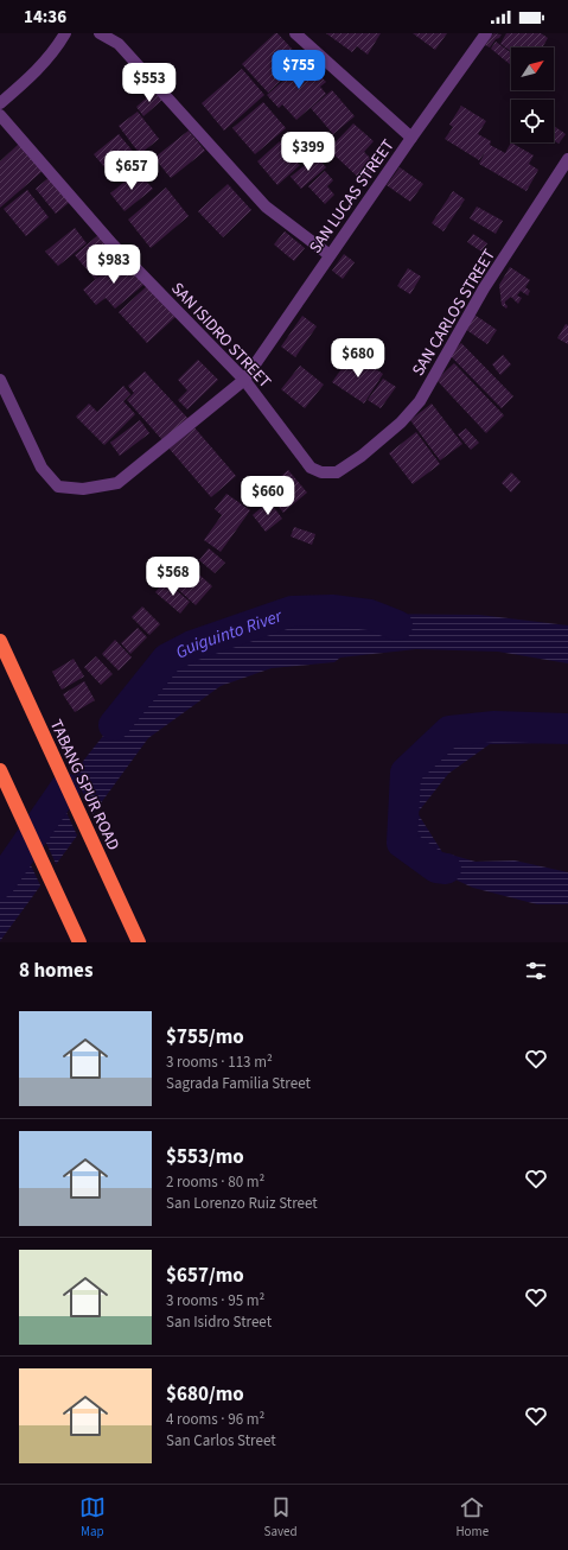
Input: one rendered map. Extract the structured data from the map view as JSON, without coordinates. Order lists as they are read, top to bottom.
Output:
{
  "streets": {
    "highway": ["TABANG SPUR ROAD"],
    "street": ["SAN LUCAS STREET", "SAN CARLOS STREET", "SAN ISIDRO STREET"]
  },
  "crossings": [
    ["SAN LUCAS STREET", "SAN ISIDRO STREET"],
    ["SAN CARLOS STREET", "SAN ISIDRO STREET"]
  ],
  "water": ["Guiguinto River"],
  "north": "top right",
  "page": {
    "status": "14:36",
    "price": [
      "$755",
      "$553",
      "$399",
      "$657",
      "$983",
      "$680",
      "$660",
      "$568"
    ],
    "heading": "8 homes",
    "list": [
      {
        "name": "$755/mo",
        "note": "3 rooms · 113 m² · Sagrada Familia Street"
      },
      {
        "name": "$553/mo",
        "note": "2 rooms · 80 m² · San Lorenzo Ruiz Street"
      },
      {
        "name": "$657/mo",
        "note": "3 rooms · 95 m² · San Isidro Street"
      },
      {
        "name": "$680/mo",
        "note": "4 rooms · 96 m² · San Carlos Street"
      }
    ],
    "tabs": ["Map", "Saved", "Home"]
  }
}
